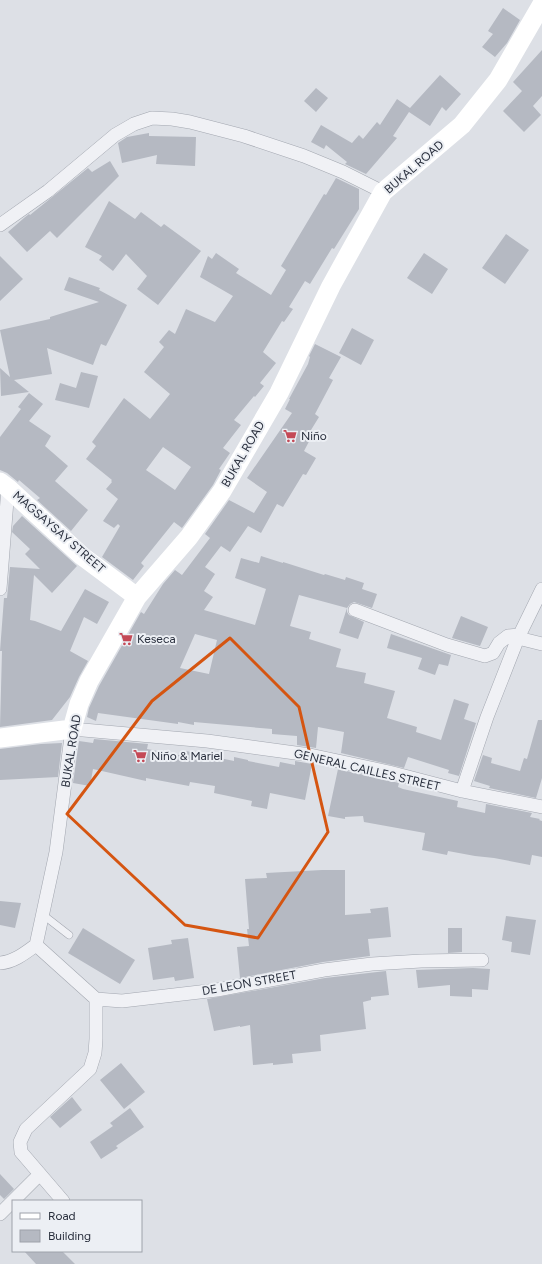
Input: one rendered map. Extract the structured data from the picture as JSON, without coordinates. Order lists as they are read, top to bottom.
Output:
{
  "streets": {
    "street": [
      "BUKAL ROAD",
      "MAGSAYSAY STREET",
      "GENERAL CAILLES STREET",
      "DE LEON STREET"
    ]
  },
  "crossings": [
    ["BUKAL ROAD", "MAGSAYSAY STREET"],
    ["BUKAL ROAD", "GENERAL CAILLES STREET"]
  ],
  "places": {
    "supermarket": ["Niño", "Keseca", "Niño & Mariel"]
  },
  "legend": ["Road", "Building"]
}
